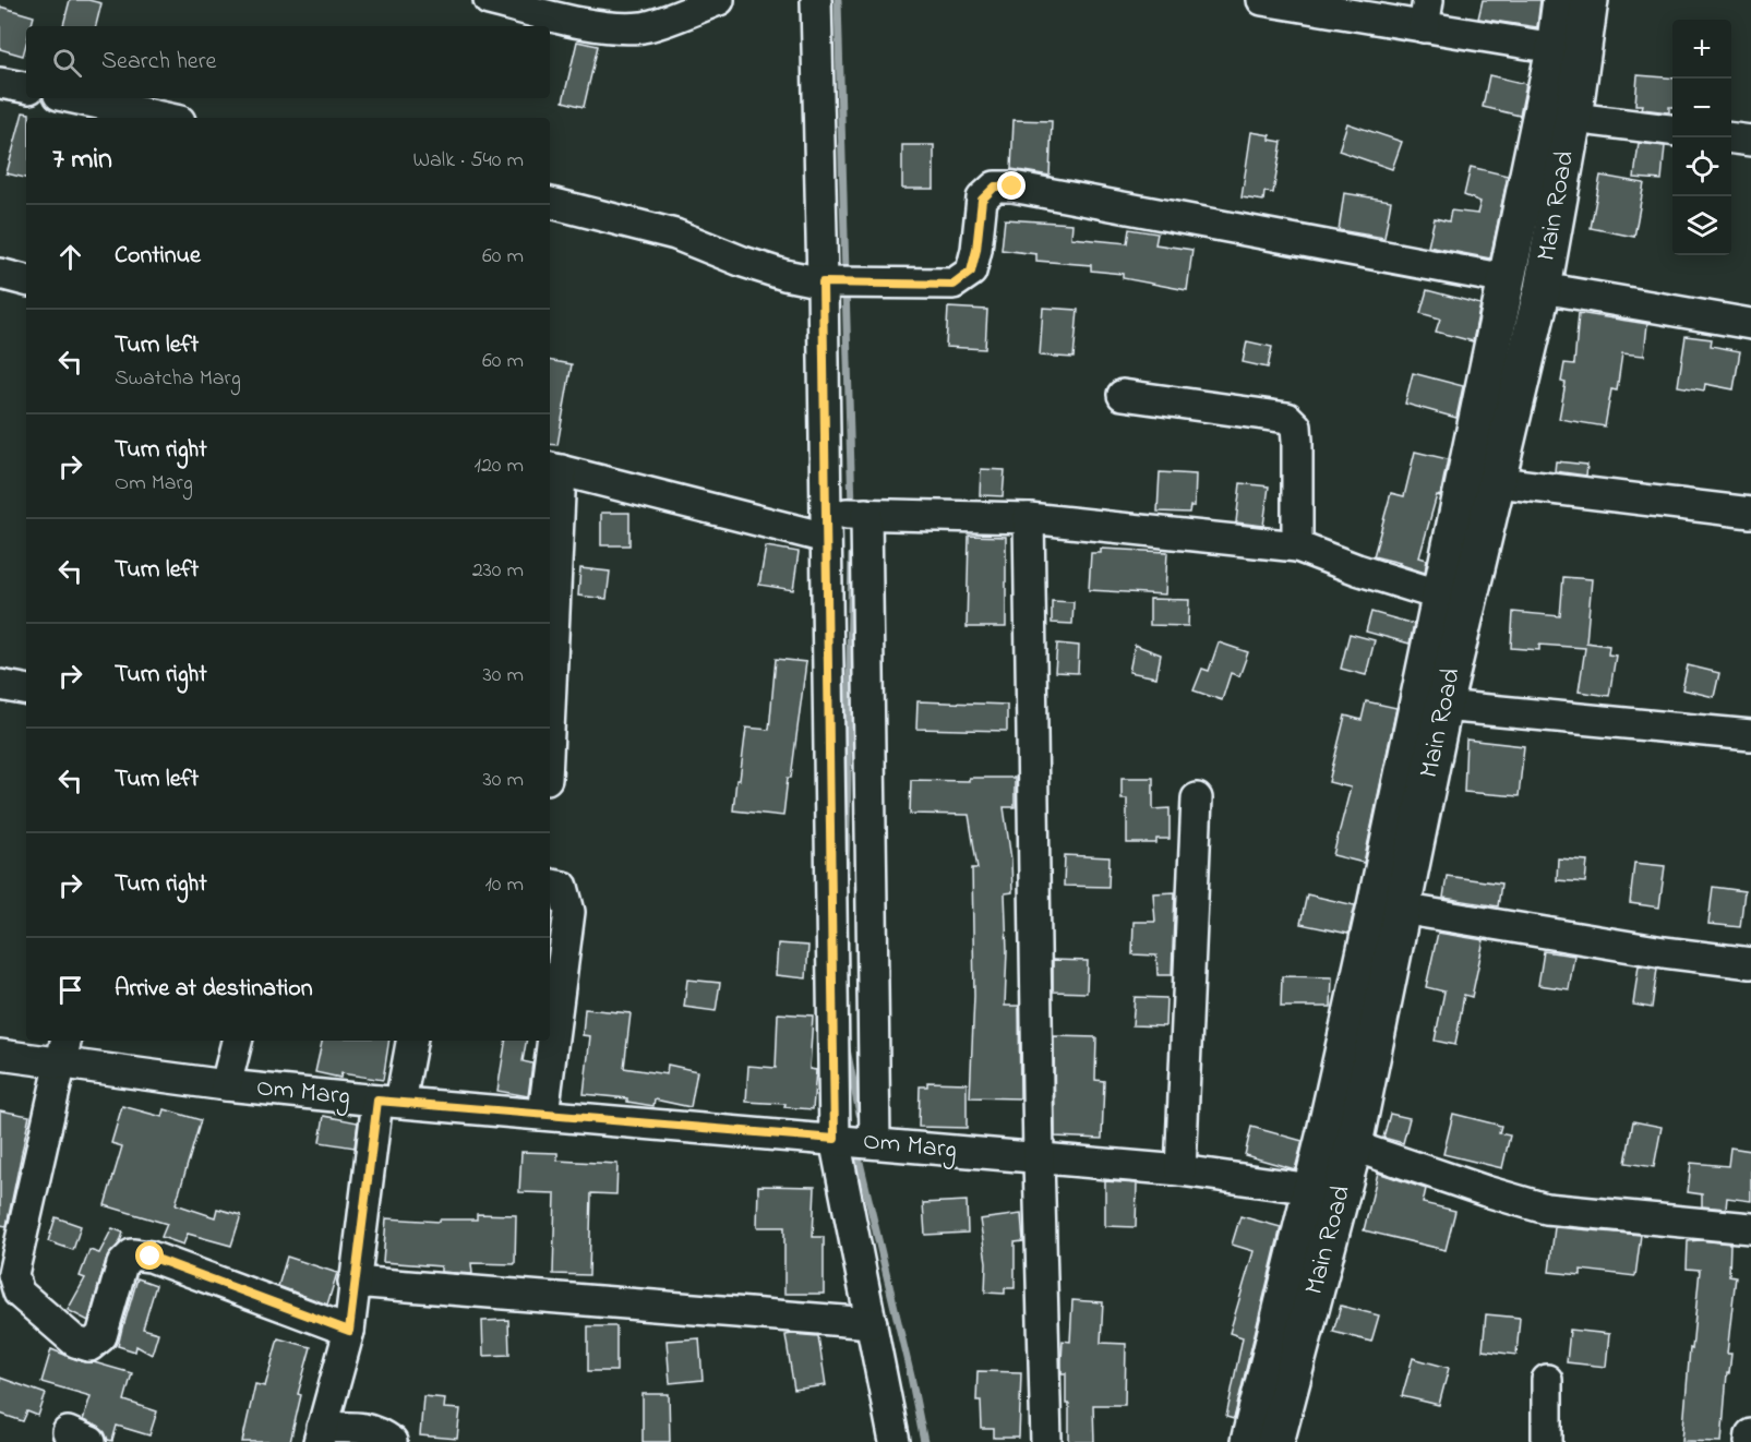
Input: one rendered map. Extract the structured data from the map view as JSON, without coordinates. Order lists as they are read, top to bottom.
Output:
{
  "streets": {
    "main road": ["Main Road"],
    "street": ["Om Marg"]
  },
  "crossings": [
    ["Main Road", "Om Marg"]
  ],
  "page": {
    "map_buttons": ["+", "−"],
    "search": "Search here",
    "heading": ["7 min", "Walk · 540 m"],
    "list": [
      ["Continue", "60 m"],
      ["Turn left", "Swatcha Marg", "60 m"],
      ["Turn right", "Om Marg", "120 m"],
      ["Turn left", "230 m"],
      ["Turn right", "30 m"],
      ["Turn left", "30 m"],
      ["Turn right", "10 m"],
      "Arrive at destination"
    ]
  }
}
